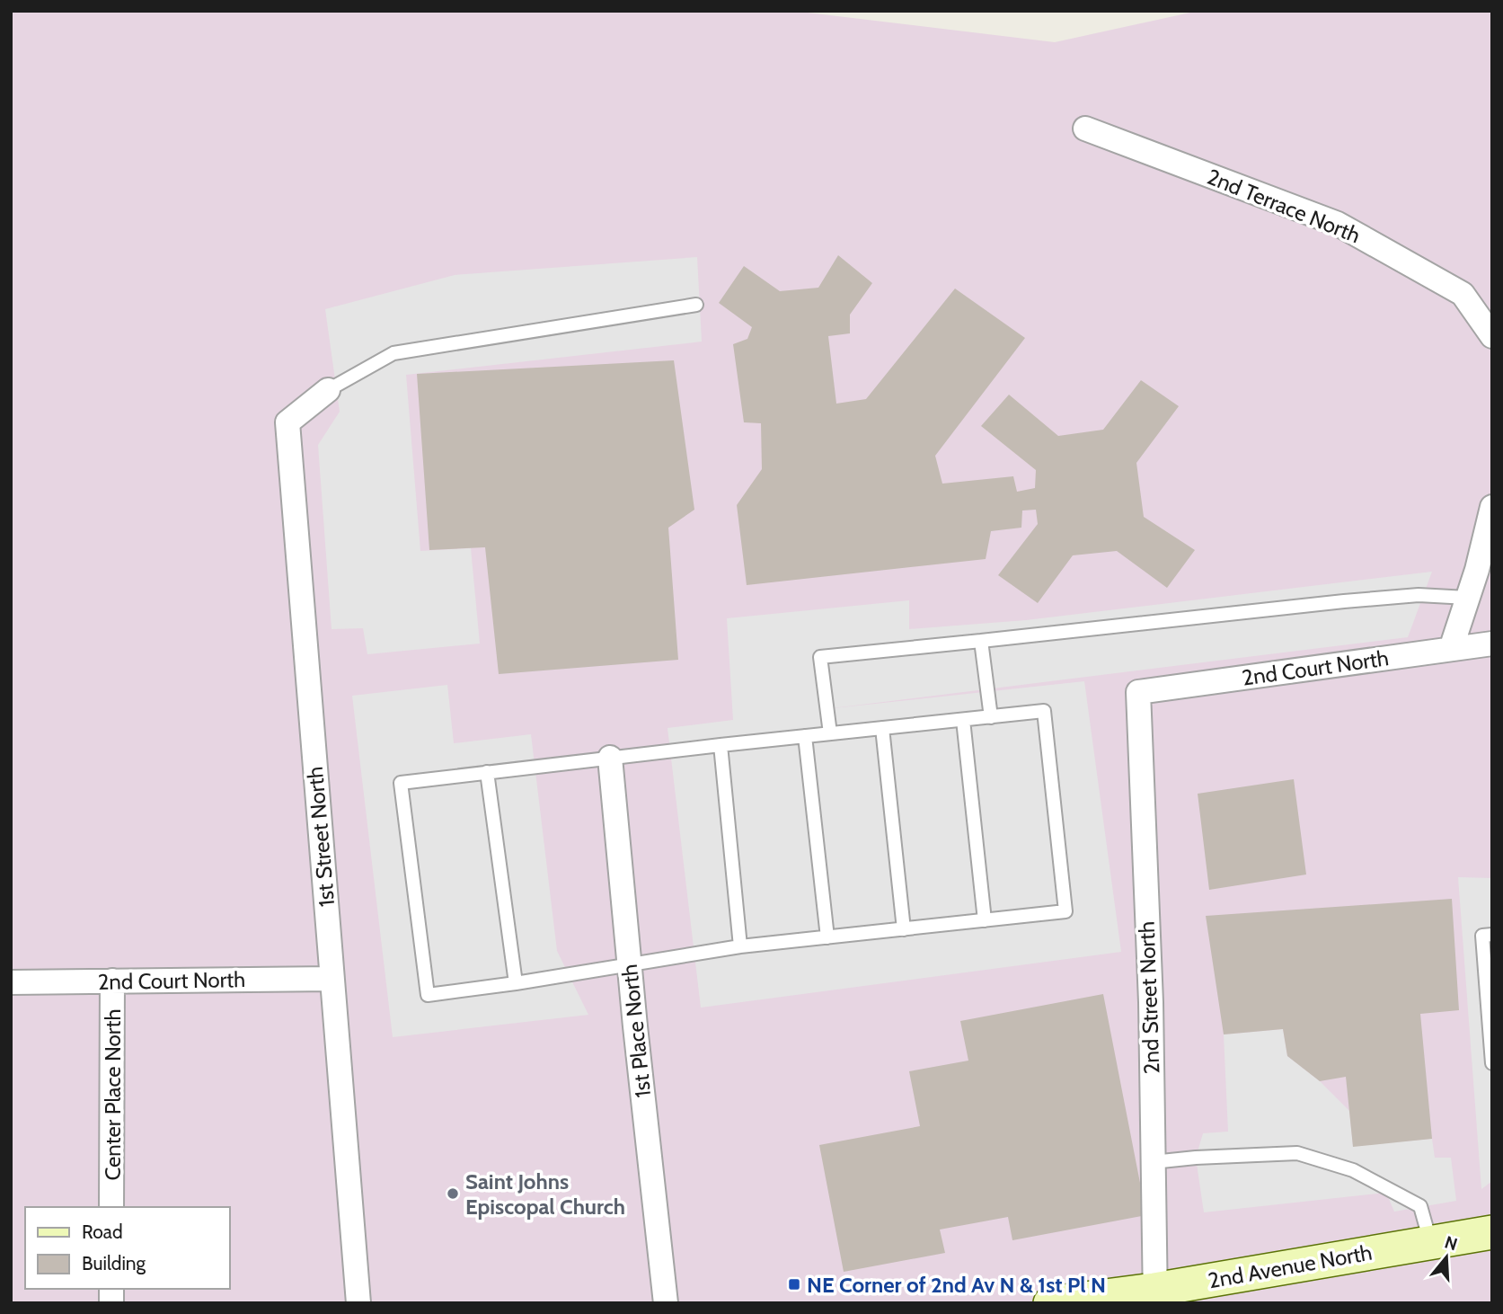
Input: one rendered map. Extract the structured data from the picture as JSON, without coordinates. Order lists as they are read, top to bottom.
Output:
{
  "streets": {
    "street": [
      "2nd Terrace North",
      "2nd Court North",
      "1st Street North",
      "2nd Street North",
      "1st Place North",
      "Center Place North",
      "2nd Avenue North"
    ]
  },
  "crossings": [
    ["2nd Court North", "1st Street North"],
    ["2nd Court North", "2nd Street North"],
    ["2nd Court North", "Center Place North"],
    ["2nd Street North", "2nd Avenue North"]
  ],
  "places": {
    "other": ["Saint Johns Episcopal Church"],
    "transit": ["NE Corner of 2nd Av N & 1st Pl N"]
  },
  "legend": ["Road", "Building"],
  "north": "top"
}
